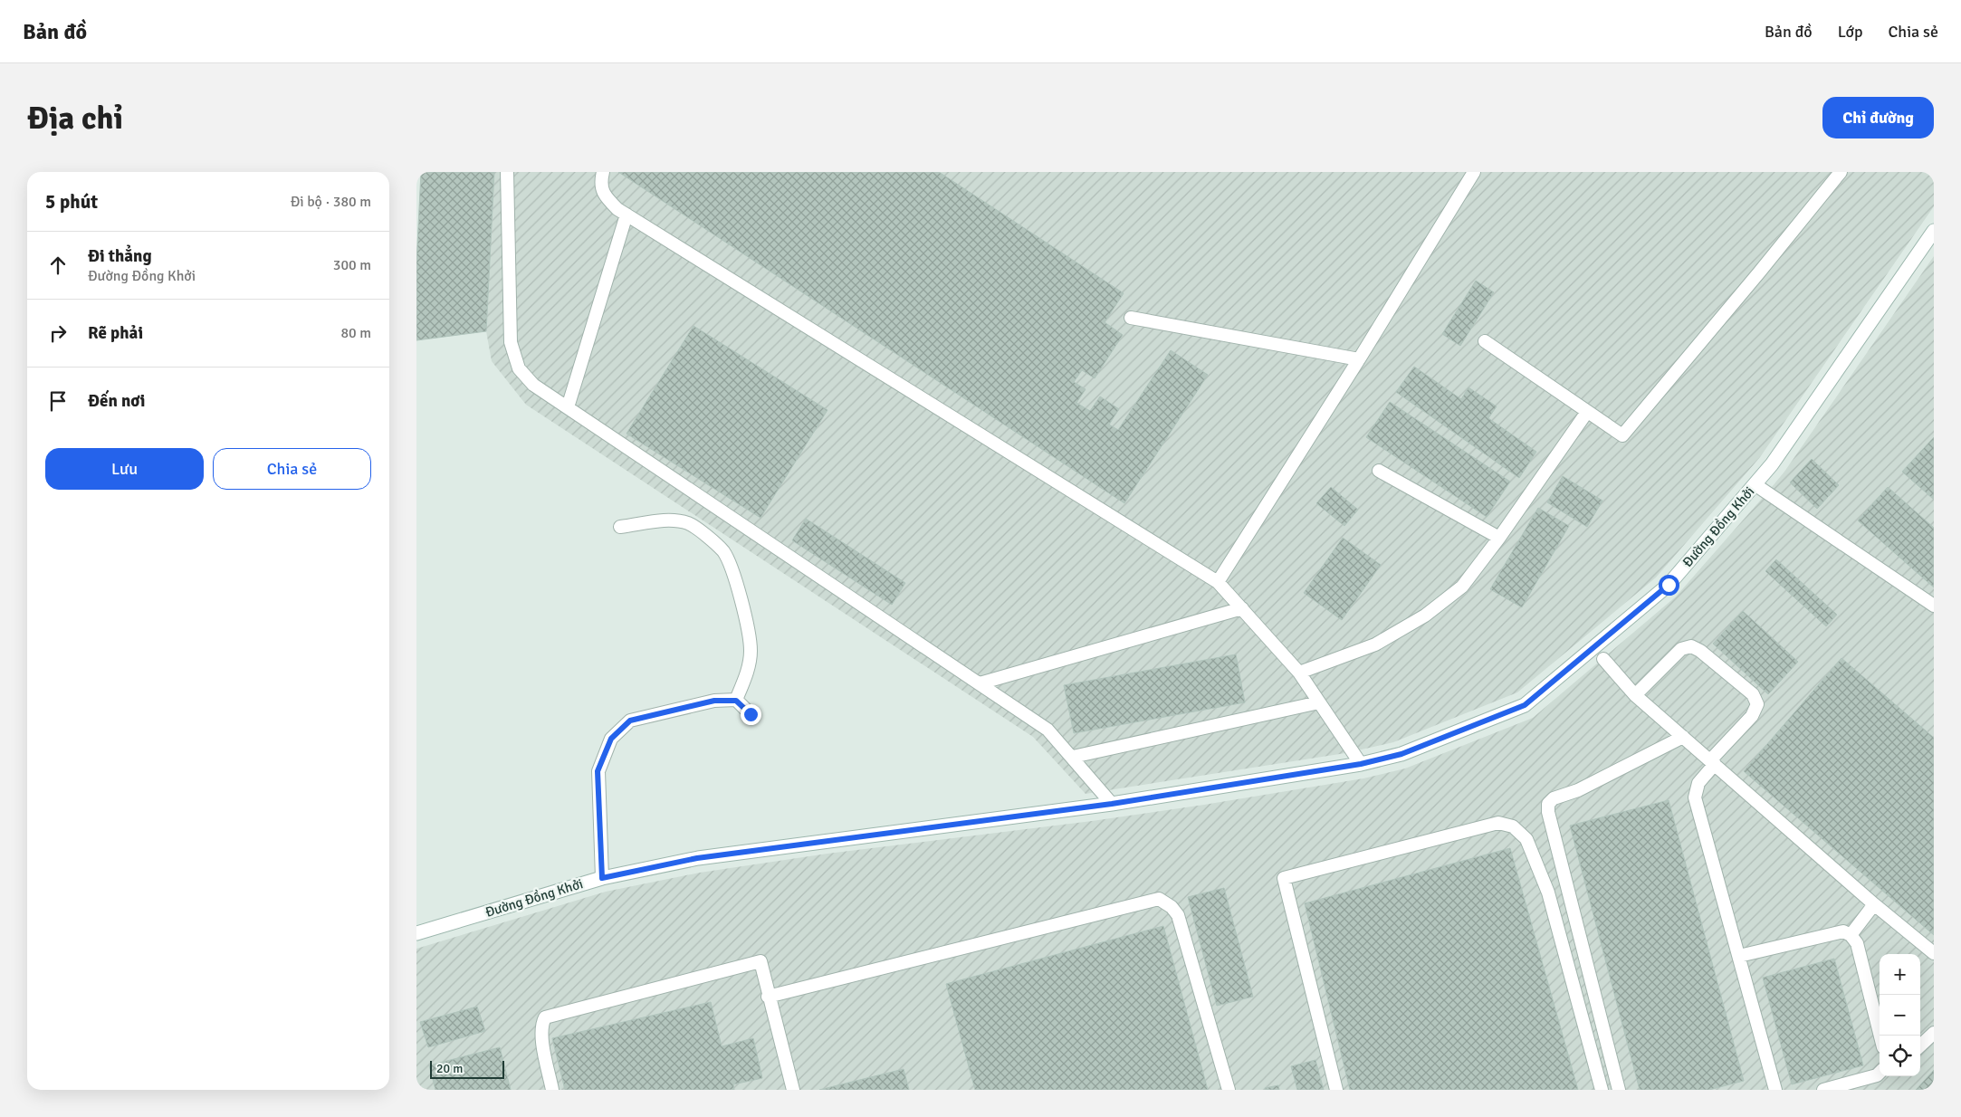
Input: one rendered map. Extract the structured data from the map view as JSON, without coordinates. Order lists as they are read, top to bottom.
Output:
{
  "streets": {
    "main road": ["Đường Đồng Khởi"]
  },
  "scale_bar": "20 m",
  "page": {
    "header": "Bản đồ",
    "nav": ["Bản đồ", "Lớp", "Chia sẻ"],
    "buttons": [
      "Chỉ đường",
      ["Lưu", "Chia sẻ"]
    ],
    "title": "Địa chỉ",
    "heading": ["5 phút", "Đi bộ · 380 m"],
    "list": [
      ["Đi thẳng", "Đường Đồng Khởi", "300 m"],
      ["Rẽ phải", "80 m"],
      "Đến nơi"
    ],
    "map_buttons": ["+", "−"],
    "scale": "20 m"
  }
}
